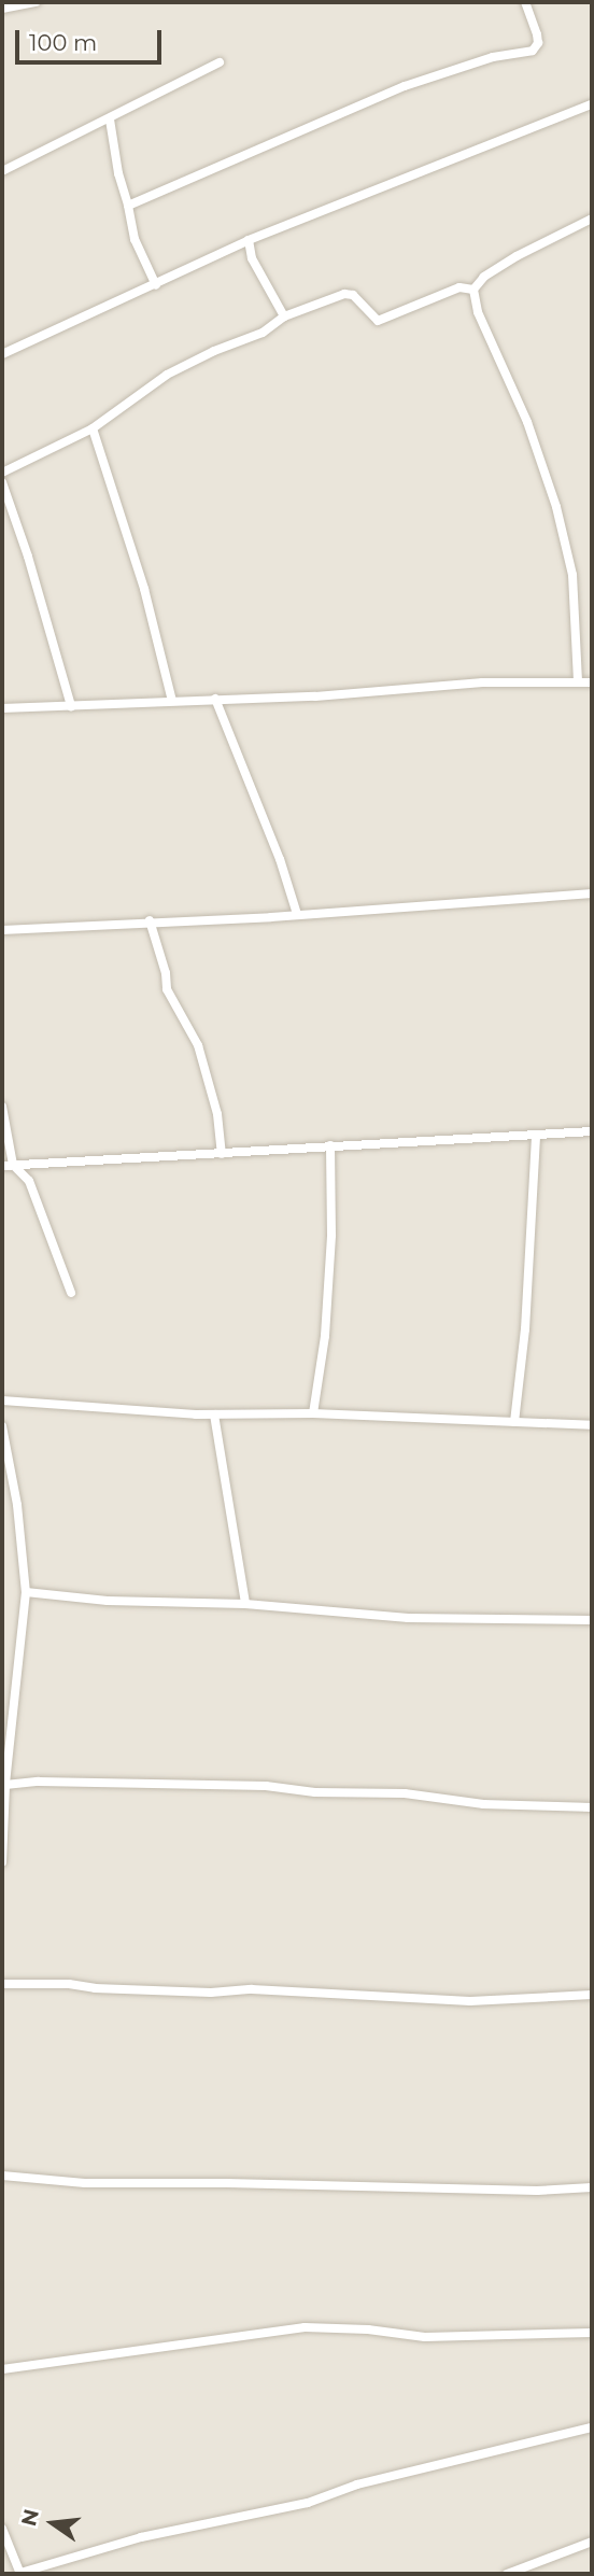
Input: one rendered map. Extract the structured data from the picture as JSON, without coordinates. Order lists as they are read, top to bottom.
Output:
{
  "scale_bar": "100 m",
  "north": "left"
}
